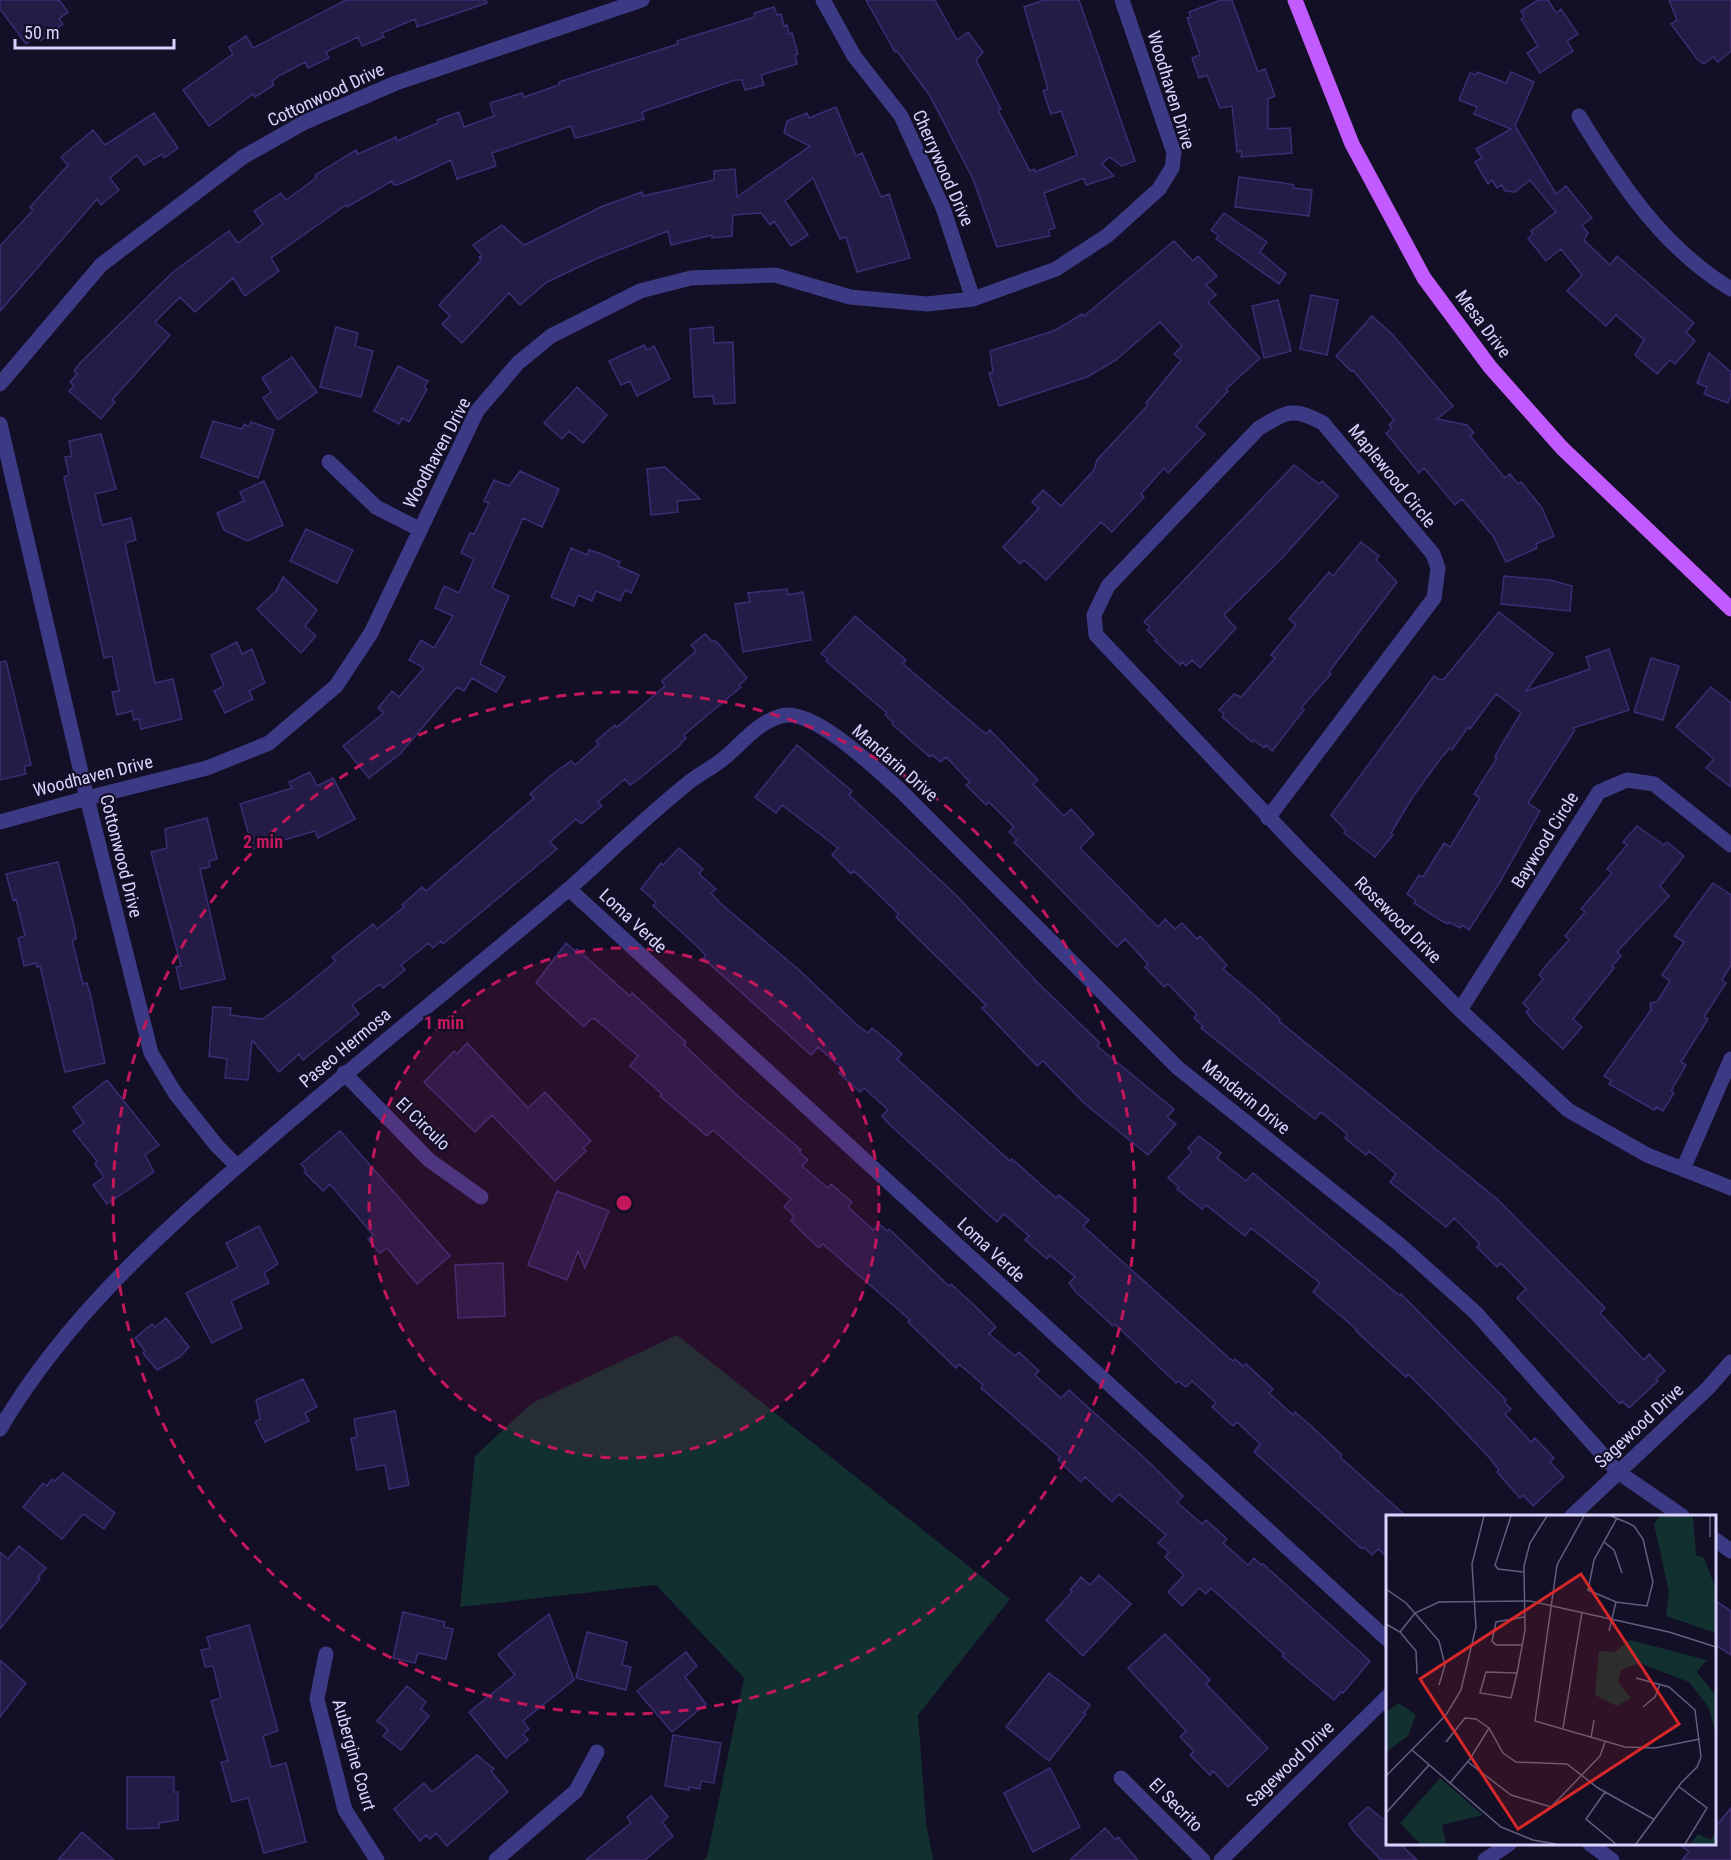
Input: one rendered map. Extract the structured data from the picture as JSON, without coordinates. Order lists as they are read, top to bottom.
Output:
{
  "streets": {
    "main road": ["Mesa Drive"],
    "street": [
      "Woodhaven Drive",
      "Cottonwood Drive",
      "Cherrywood Drive",
      "Maplewood Circle",
      "Mandarin Drive",
      "Baywood Circle",
      "Rosewood Drive",
      "Loma Verde",
      "Paseo Hermosa",
      "El Circulo",
      "Sagewood Drive",
      "Aubergine Court",
      "El Secrito"
    ]
  },
  "crossings": [
    ["Woodhaven Drive", "Cottonwood Drive"],
    ["Woodhaven Drive", "Cherrywood Drive"],
    ["Cottonwood Drive", "Paseo Hermosa"],
    ["Maplewood Circle", "Rosewood Drive"],
    ["Mandarin Drive", "Paseo Hermosa"],
    ["Mandarin Drive", "Sagewood Drive"],
    ["Baywood Circle", "Rosewood Drive"],
    ["Loma Verde", "Paseo Hermosa"],
    ["Paseo Hermosa", "El Circulo"]
  ],
  "scale_bar": "50 m",
  "rings": ["2 min", "1 min"]
}
